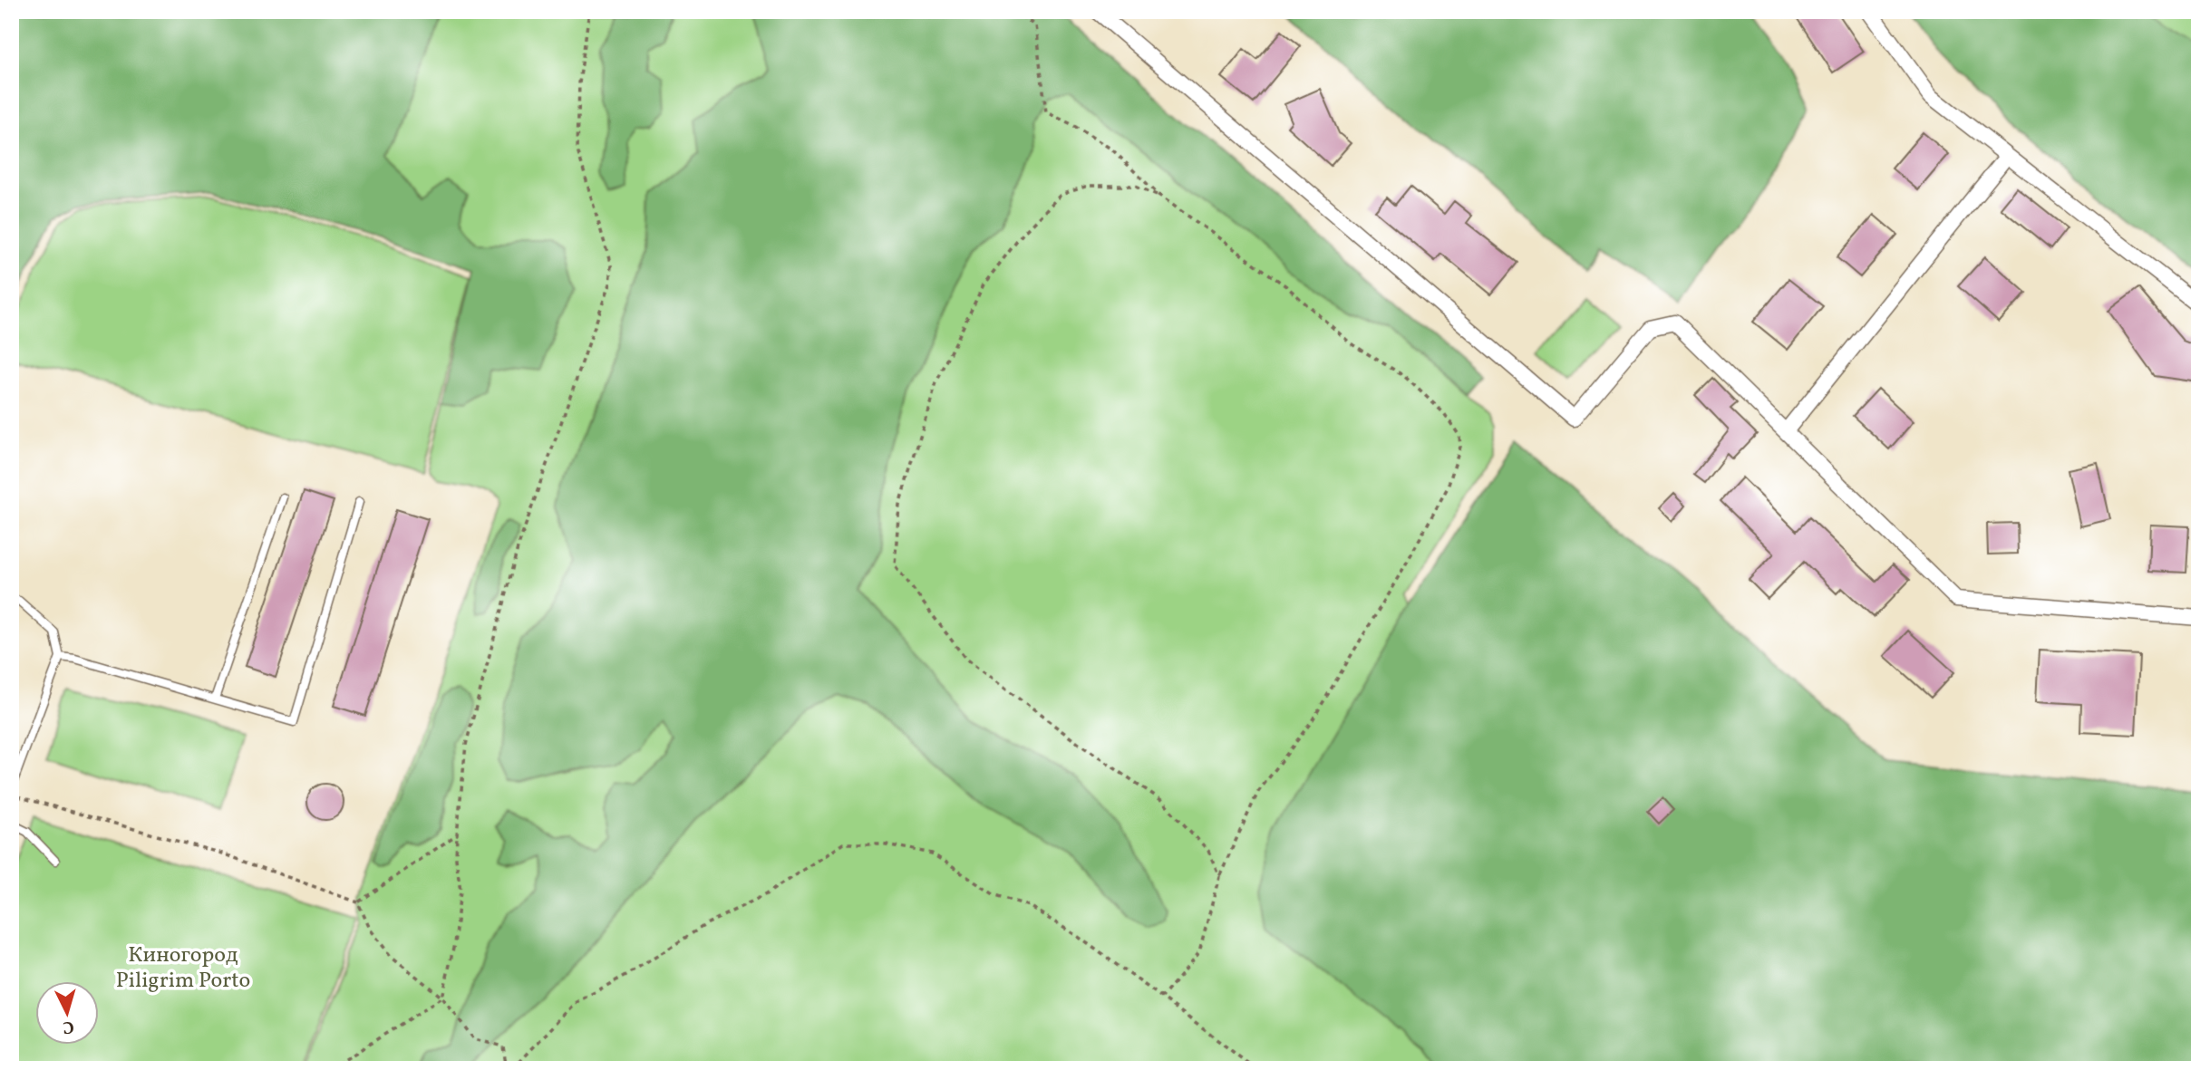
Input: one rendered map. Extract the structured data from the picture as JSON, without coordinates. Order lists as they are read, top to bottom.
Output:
{
  "parks": ["Киногород Piligrim Porto"],
  "north": "bottom"
}
